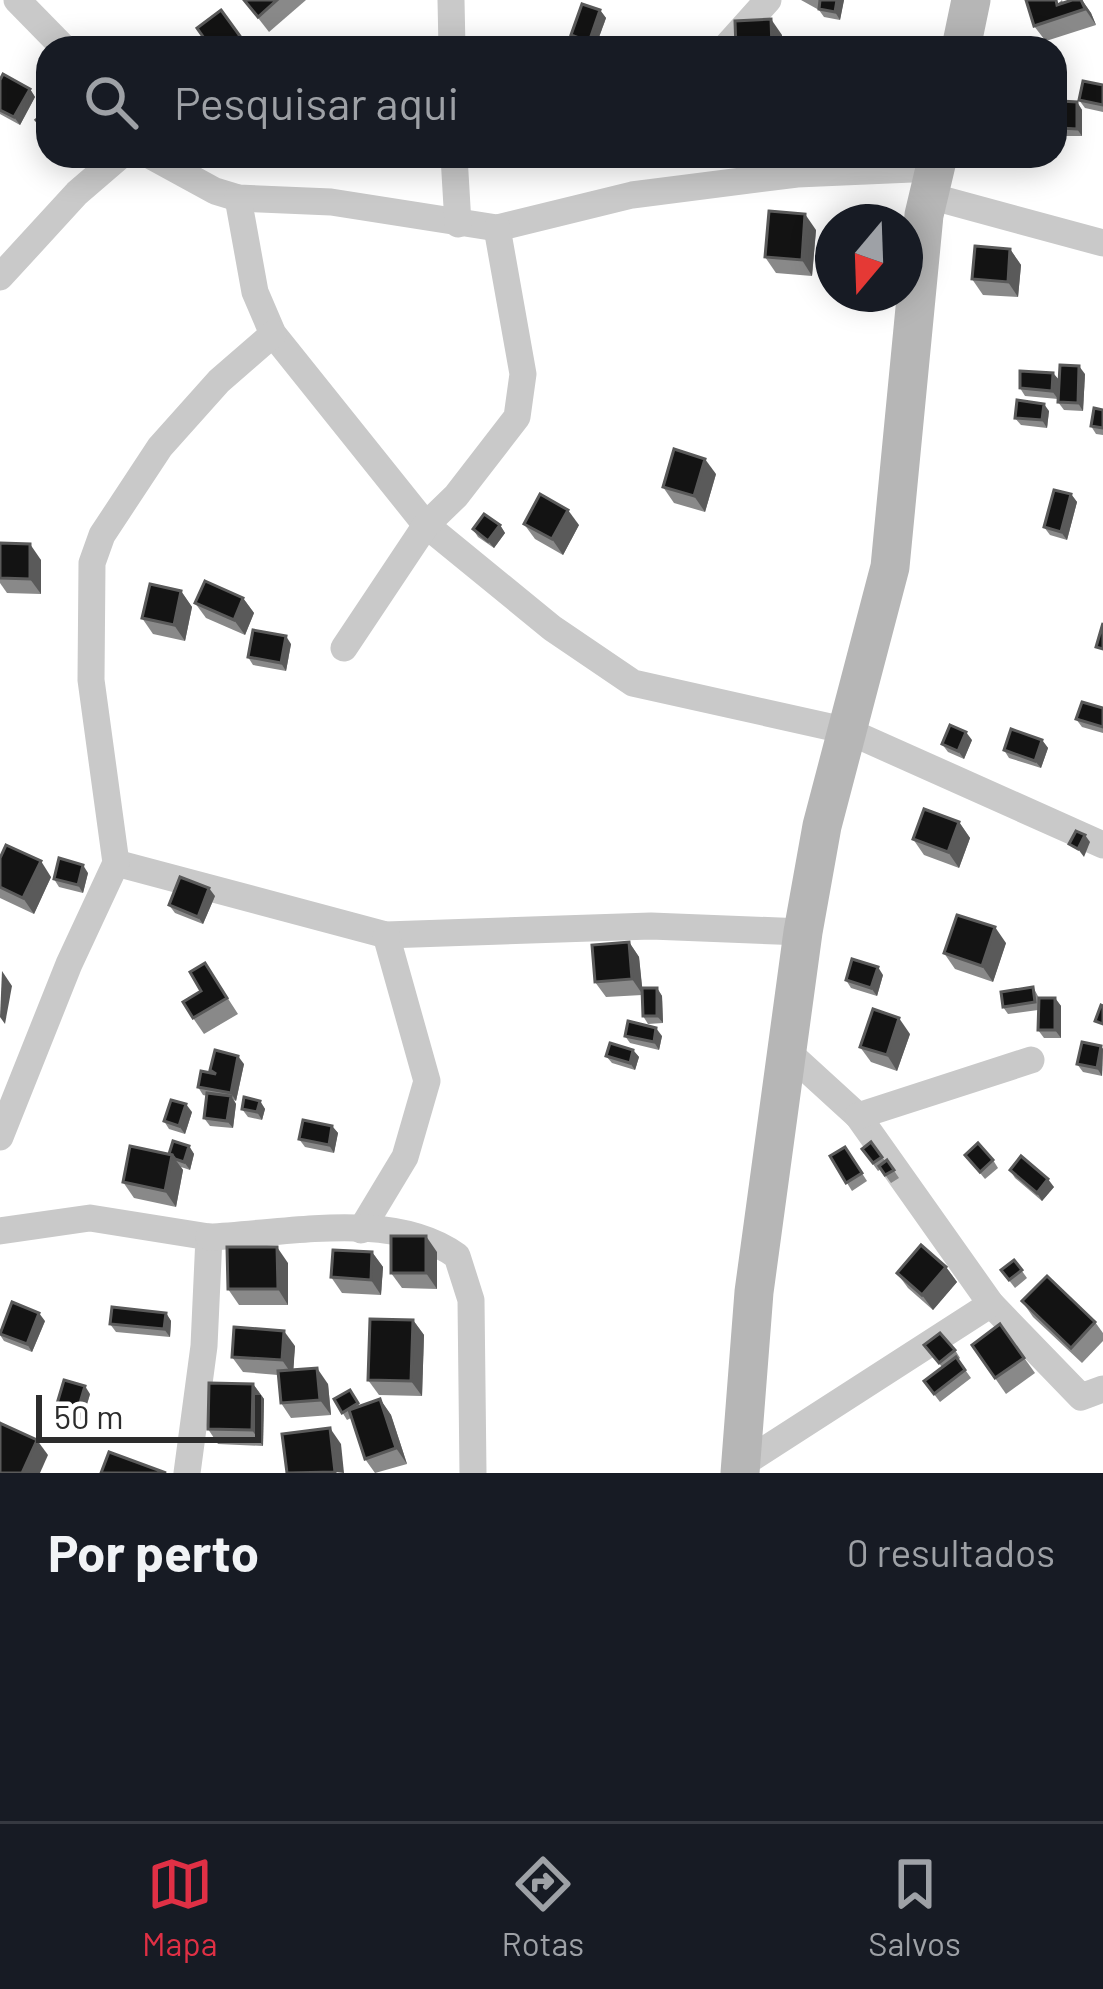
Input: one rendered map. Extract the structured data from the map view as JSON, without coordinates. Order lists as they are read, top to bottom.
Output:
{
  "scale_bar": "50 m",
  "north": "bottom",
  "page": {
    "search": "Pesquisar aqui",
    "scale": "50 m",
    "heading": ["Por perto", "0 resultados"],
    "nav": ["Mapa", "Rotas", "Salvos"]
  }
}
